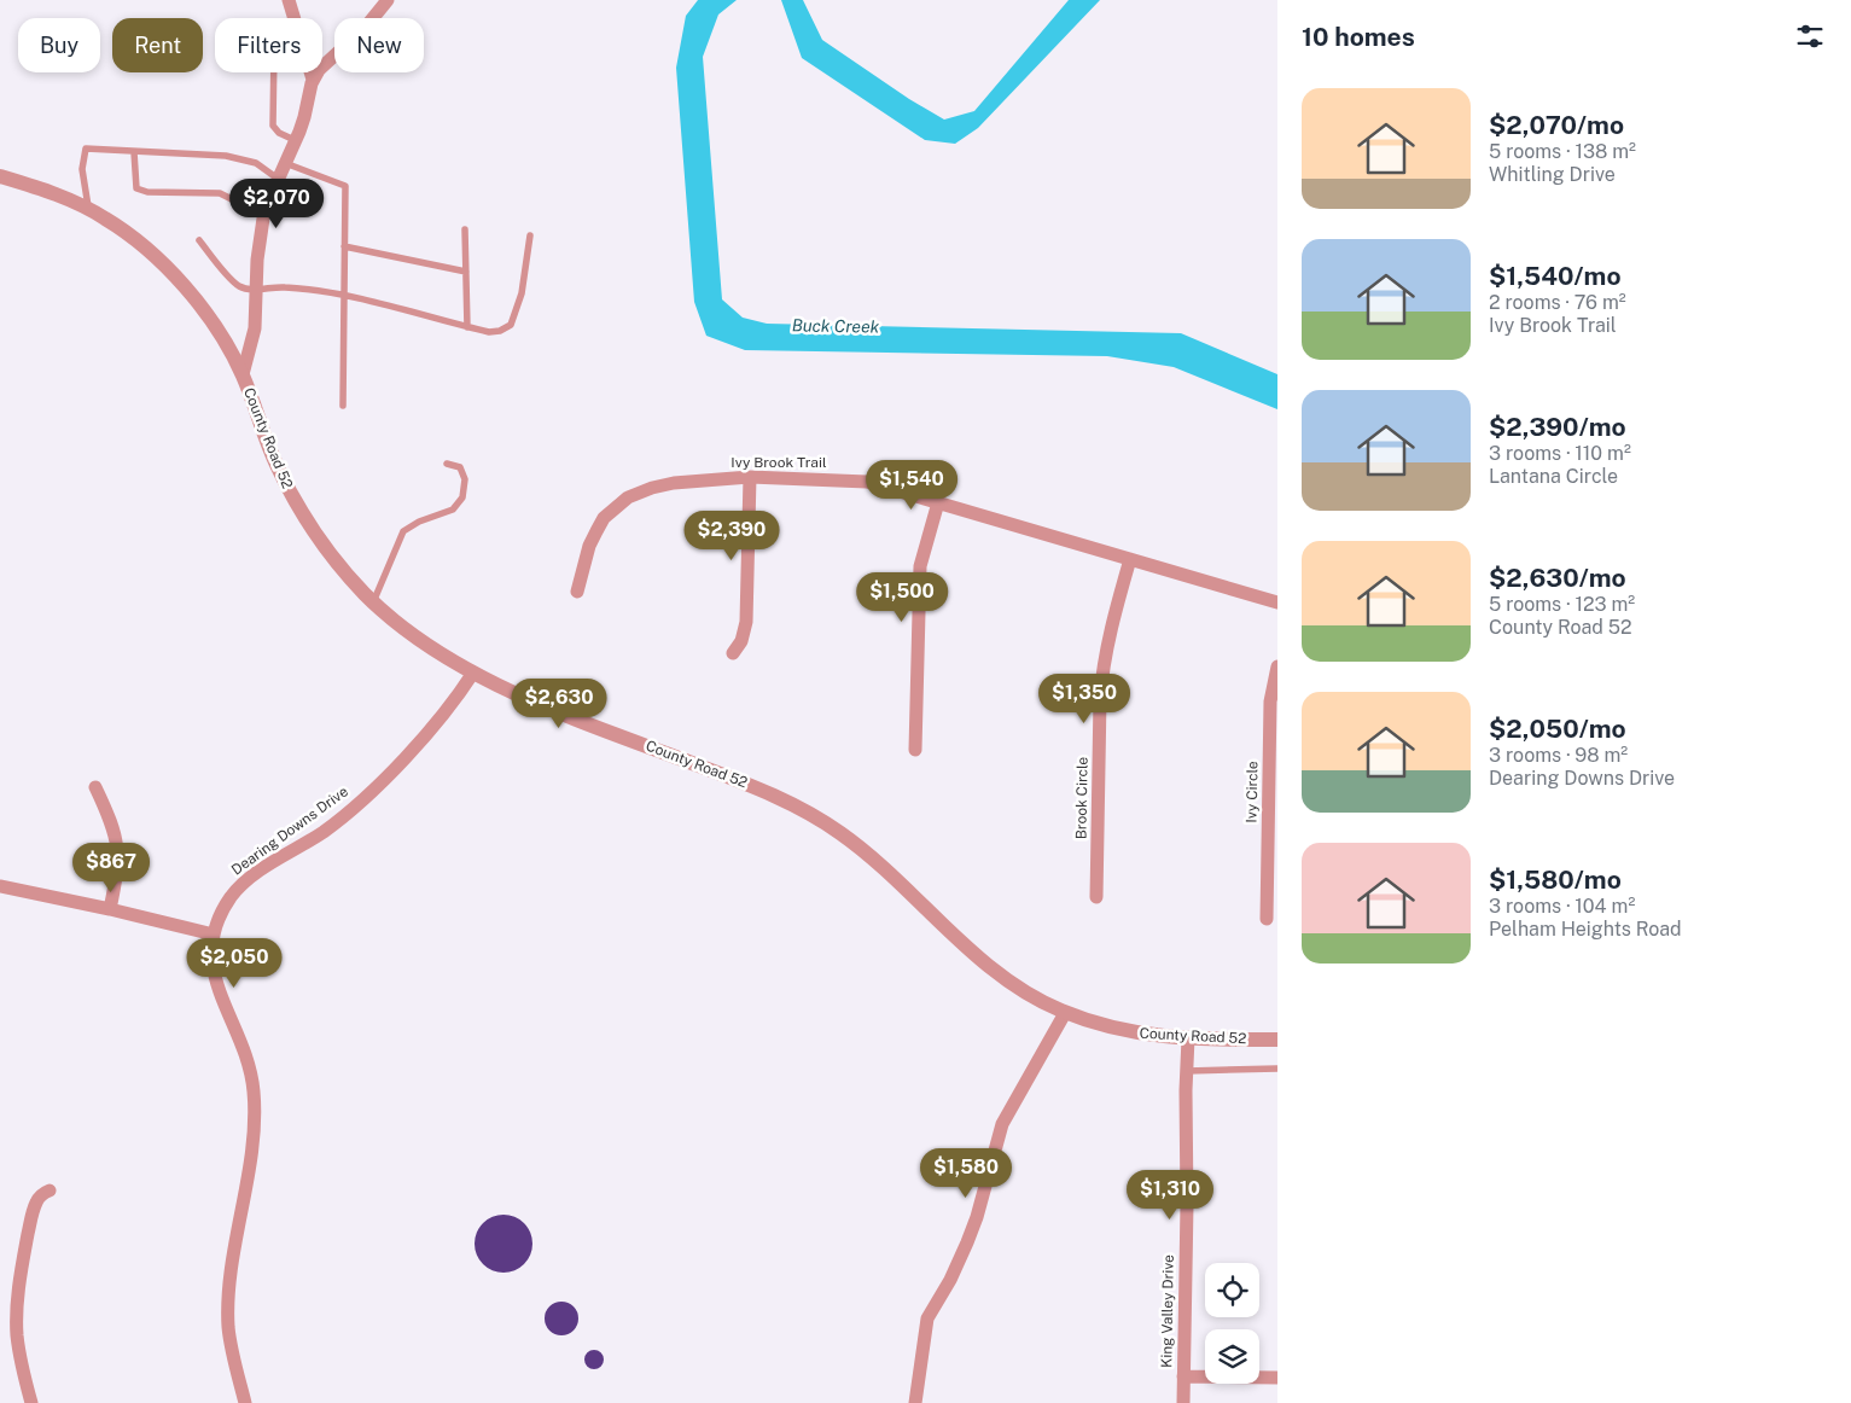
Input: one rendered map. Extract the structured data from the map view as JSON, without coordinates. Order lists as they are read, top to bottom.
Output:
{
  "streets": {
    "street": [
      "County Road 52",
      "Ivy Brook Trail",
      "Ivy Circle",
      "Brook Circle",
      "Dearing Downs Drive",
      "King Valley Drive"
    ]
  },
  "crossings": [
    ["County Road 52", "Dearing Downs Drive"],
    ["County Road 52", "King Valley Drive"],
    ["Ivy Brook Trail", "Brook Circle"]
  ],
  "water": ["Buck Creek"],
  "page": {
    "heading": "10 homes",
    "chip": [
      "Buy",
      "Rent",
      "Filters",
      "New"
    ],
    "list": [
      {
        "name": "$2,070/mo",
        "note": "5 rooms · 138 m² · Whitling Drive"
      },
      {
        "name": "$1,540/mo",
        "note": "2 rooms · 76 m² · Ivy Brook Trail"
      },
      {
        "name": "$2,390/mo",
        "note": "3 rooms · 110 m² · Lantana Circle"
      },
      {
        "name": "$2,630/mo",
        "note": "5 rooms · 123 m² · County Road 52"
      },
      {
        "name": "$2,050/mo",
        "note": "3 rooms · 98 m² · Dearing Downs Drive"
      },
      {
        "name": "$1,580/mo",
        "note": "3 rooms · 104 m² · Pelham Heights Road"
      }
    ],
    "price": [
      "$2,070",
      "$1,540",
      "$2,390",
      "$1,500",
      "$1,350",
      "$2,630",
      "$867",
      "$2,050",
      "$1,580",
      "$1,310"
    ]
  }
}
